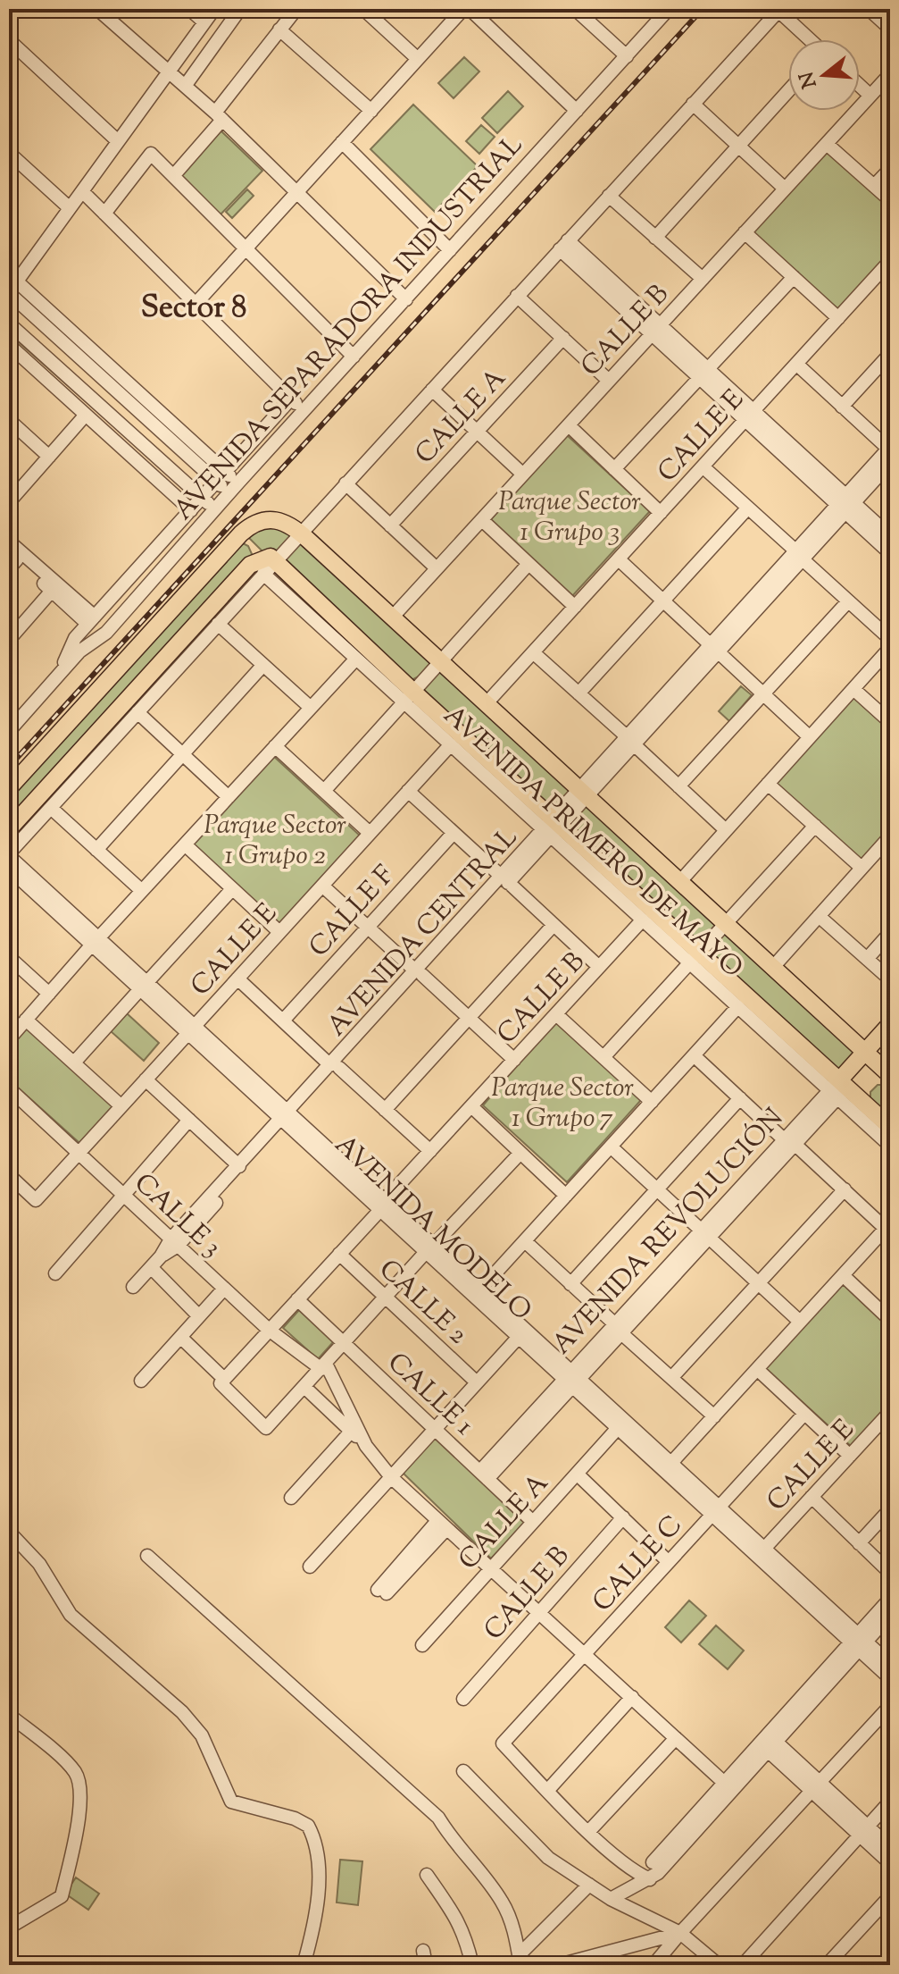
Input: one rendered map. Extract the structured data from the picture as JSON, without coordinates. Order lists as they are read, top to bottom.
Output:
{
  "streets": {
    "main road": ["AVENIDA PRIMERO DE MAYO", "AVENIDA REVOLUCIÓN"],
    "street": [
      "AVENIDA SEPARADORA INDUSTRIAL",
      "CALLE B",
      "CALLE A",
      "CALLE E",
      "CALLE F",
      "AVENIDA CENTRAL",
      "CALLE 3",
      "AVENIDA MODELO",
      "CALLE 2",
      "CALLE 1",
      "CALLE C"
    ]
  },
  "crossings": [
    ["CALLE B", "AVENIDA PRIMERO DE MAYO"],
    ["CALLE B", "CALLE 3"],
    ["CALLE B", "AVENIDA MODELO"],
    ["CALLE B", "CALLE 2"],
    ["CALLE B", "CALLE 1"],
    ["CALLE A", "AVENIDA MODELO"],
    ["CALLE A", "CALLE 1"],
    ["CALLE E", "AVENIDA PRIMERO DE MAYO"],
    ["CALLE E", "CALLE 3"],
    ["CALLE E", "AVENIDA MODELO"],
    ["AVENIDA PRIMERO DE MAYO", "AVENIDA CENTRAL"],
    ["AVENIDA PRIMERO DE MAYO", "AVENIDA REVOLUCIÓN"],
    ["AVENIDA CENTRAL", "CALLE 3"],
    ["AVENIDA CENTRAL", "AVENIDA MODELO"],
    ["AVENIDA MODELO", "AVENIDA REVOLUCIÓN"],
    ["AVENIDA MODELO", "CALLE C"],
    ["AVENIDA REVOLUCIÓN", "CALLE 1"]
  ],
  "districts": ["Sector 8"],
  "parks": ["Parque Sector 1 Grupo 3", "Parque Sector 1 Grupo 2", "Parque Sector 1 Grupo 7"],
  "north": "left"
}
